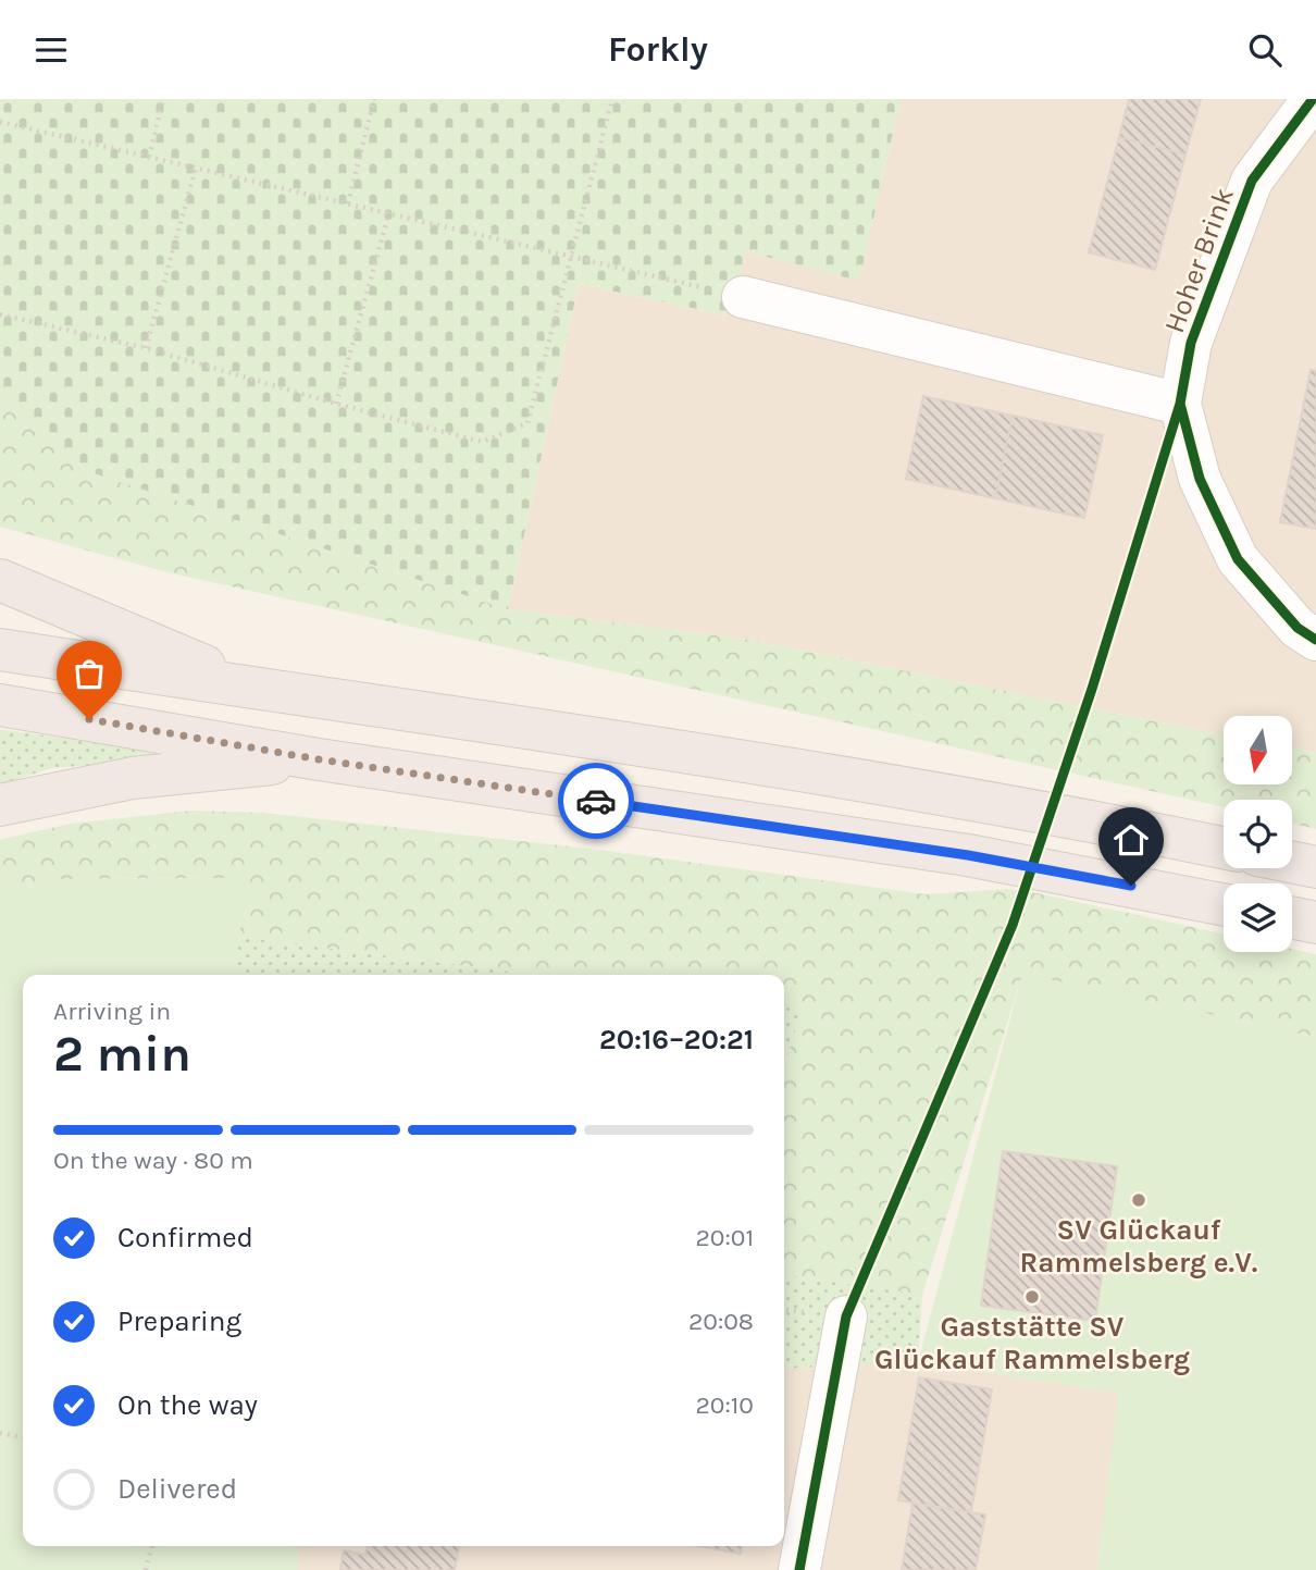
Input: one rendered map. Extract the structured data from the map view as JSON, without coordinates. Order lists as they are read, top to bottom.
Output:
{
  "streets": {
    "street": ["Hoher Brink"]
  },
  "places": ["SV Glückauf Rammelsberg e.V.", "Gaststätte SV Glückauf Rammelsberg"],
  "north": "bottom",
  "page": {
    "header": "Forkly",
    "heading": ["2 min", "Arriving in", "20:16–20:21"],
    "bar": "On the way · 80 m",
    "list": [
      ["Confirmed", "20:01"],
      ["Preparing", "20:08"],
      ["On the way", "20:10"],
      "Delivered"
    ]
  }
}
